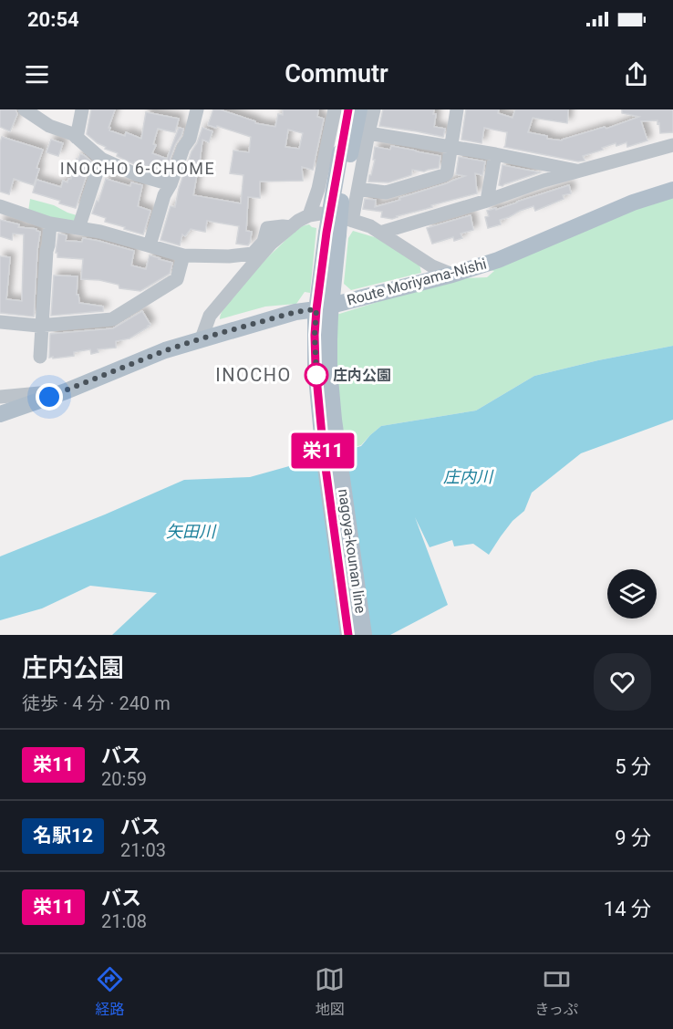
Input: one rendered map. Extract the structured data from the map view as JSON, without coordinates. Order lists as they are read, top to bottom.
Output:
{
  "streets": {
    "main road": ["Route Moriyama-Nishi", "nagoya-kounan line"]
  },
  "crossings": [
    ["Route Moriyama-Nishi", "nagoya-kounan line"]
  ],
  "districts": ["INOCHO 6-CHOME", "INOCHO"],
  "water": ["庄内川", "矢田川"],
  "places": ["庄内公園"],
  "lines": ["bus line 栄11"],
  "page": {
    "status": "20:54",
    "header": "Commutr",
    "on_map": "栄11",
    "heading": ["庄内公園", "徒歩 · 4 分 · 240 m"],
    "list": [
      {
        "mark": "栄11",
        "name": "バス",
        "note": "20:59",
        "value": "5 分"
      },
      {
        "mark": "名駅12",
        "name": "バス",
        "note": "21:03",
        "value": "9 分"
      },
      {
        "mark": "栄11",
        "name": "バス",
        "note": "21:08",
        "value": "14 分"
      }
    ],
    "tabs": ["経路", "地図", "きっぷ"]
  }
}
